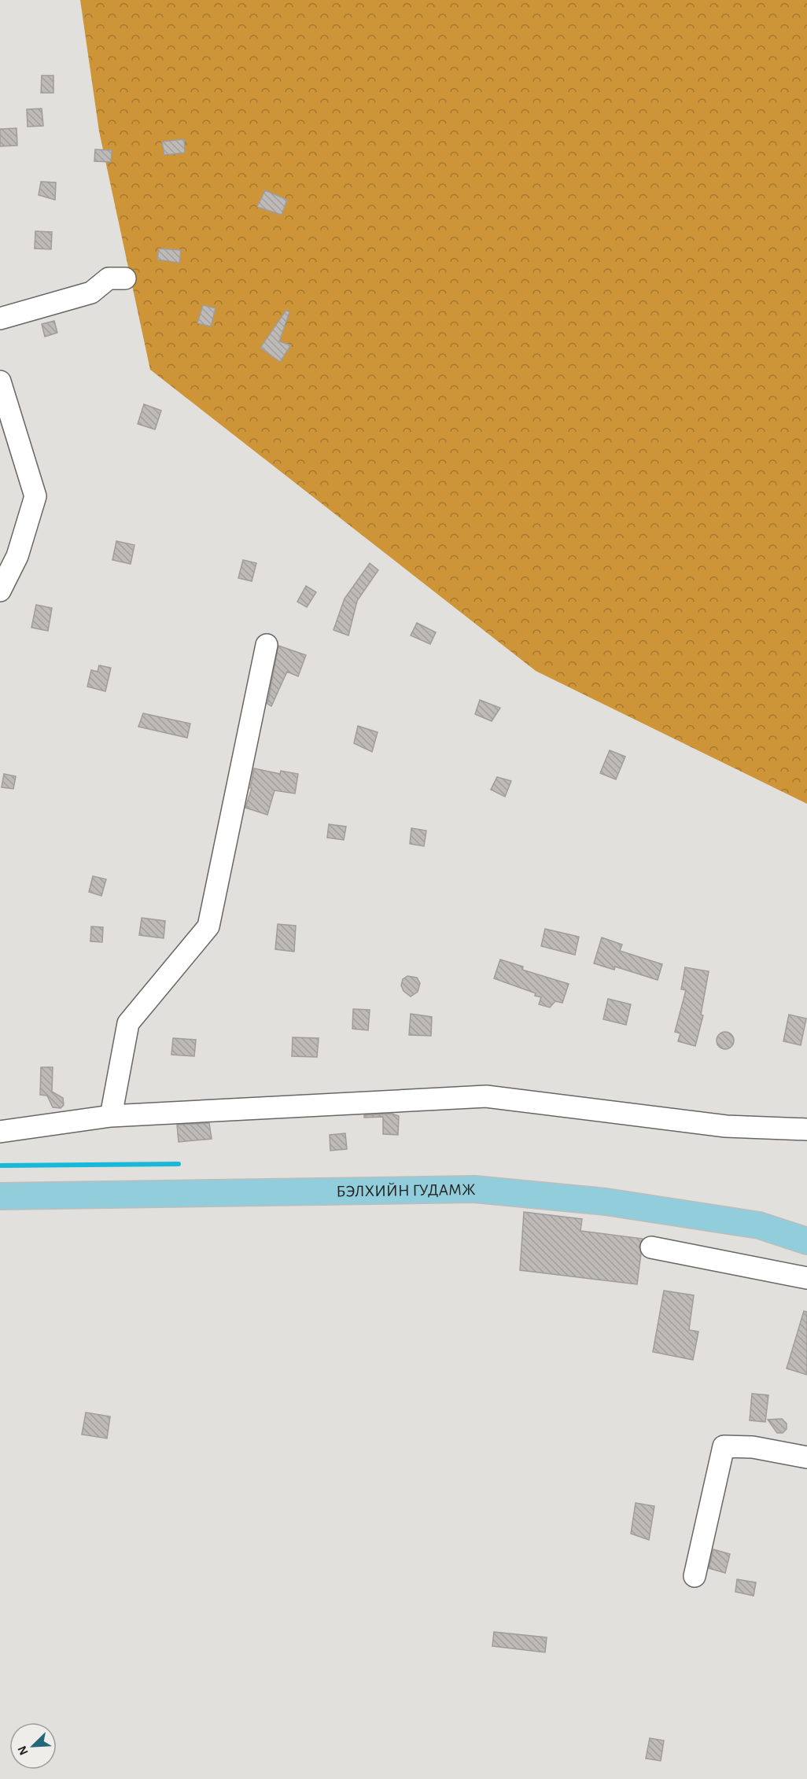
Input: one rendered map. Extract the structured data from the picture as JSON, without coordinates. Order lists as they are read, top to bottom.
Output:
{
  "streets": {
    "main road": ["БЭЛХИЙН ГУДАМЖ"]
  },
  "north": "bottom left"
}
